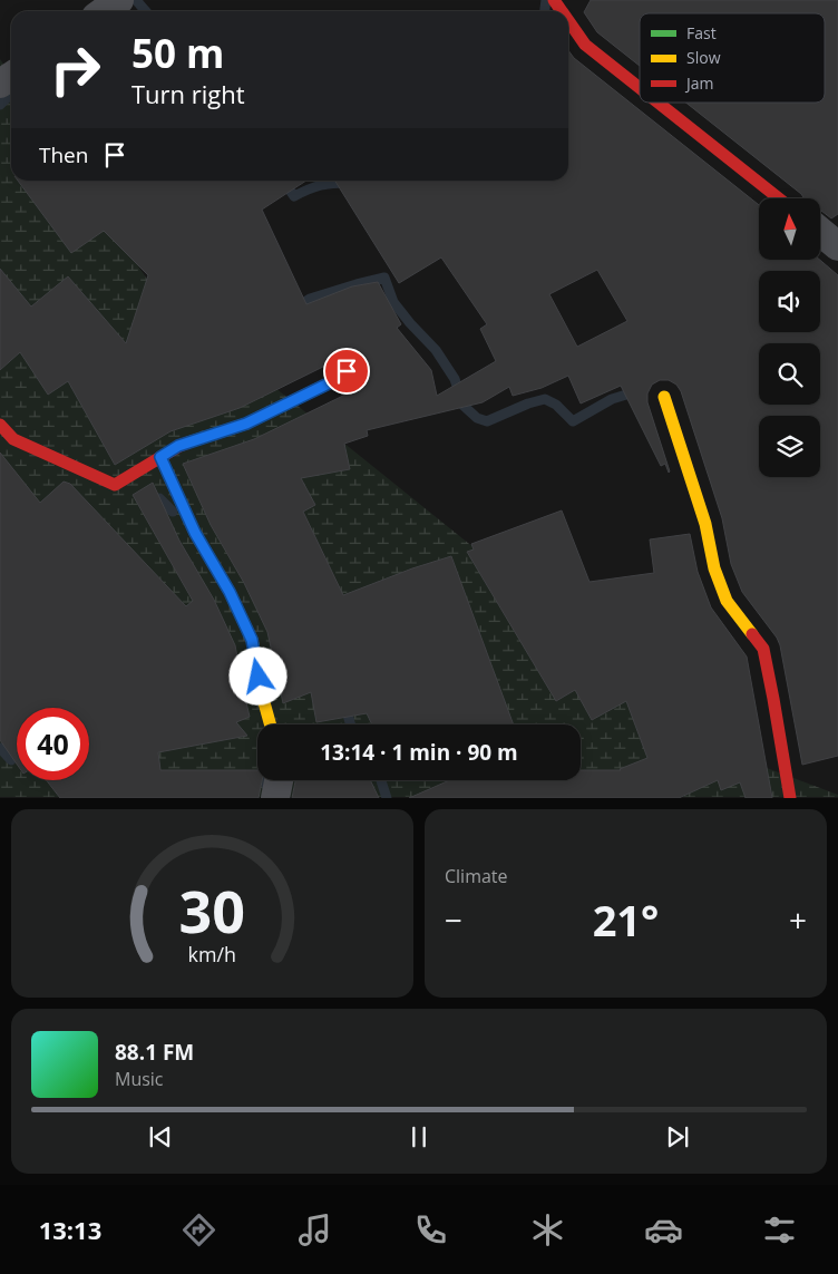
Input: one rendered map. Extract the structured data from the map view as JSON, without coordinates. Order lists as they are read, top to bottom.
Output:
{
  "legend": ["Fast", "Slow", "Jam"],
  "north": "top",
  "page": {
    "turn": ["50 m", "Turn right"],
    "then": "Then",
    "limit": "40",
    "trip": "13:14 · 1 min · 90 m",
    "tile": "Climate",
    "heat": ["−", "21°", "+"],
    "song": ["88.1 FM", "Music"],
    "tabs": "13:13",
    "gauge": ["30", "km/h"]
  }
}
